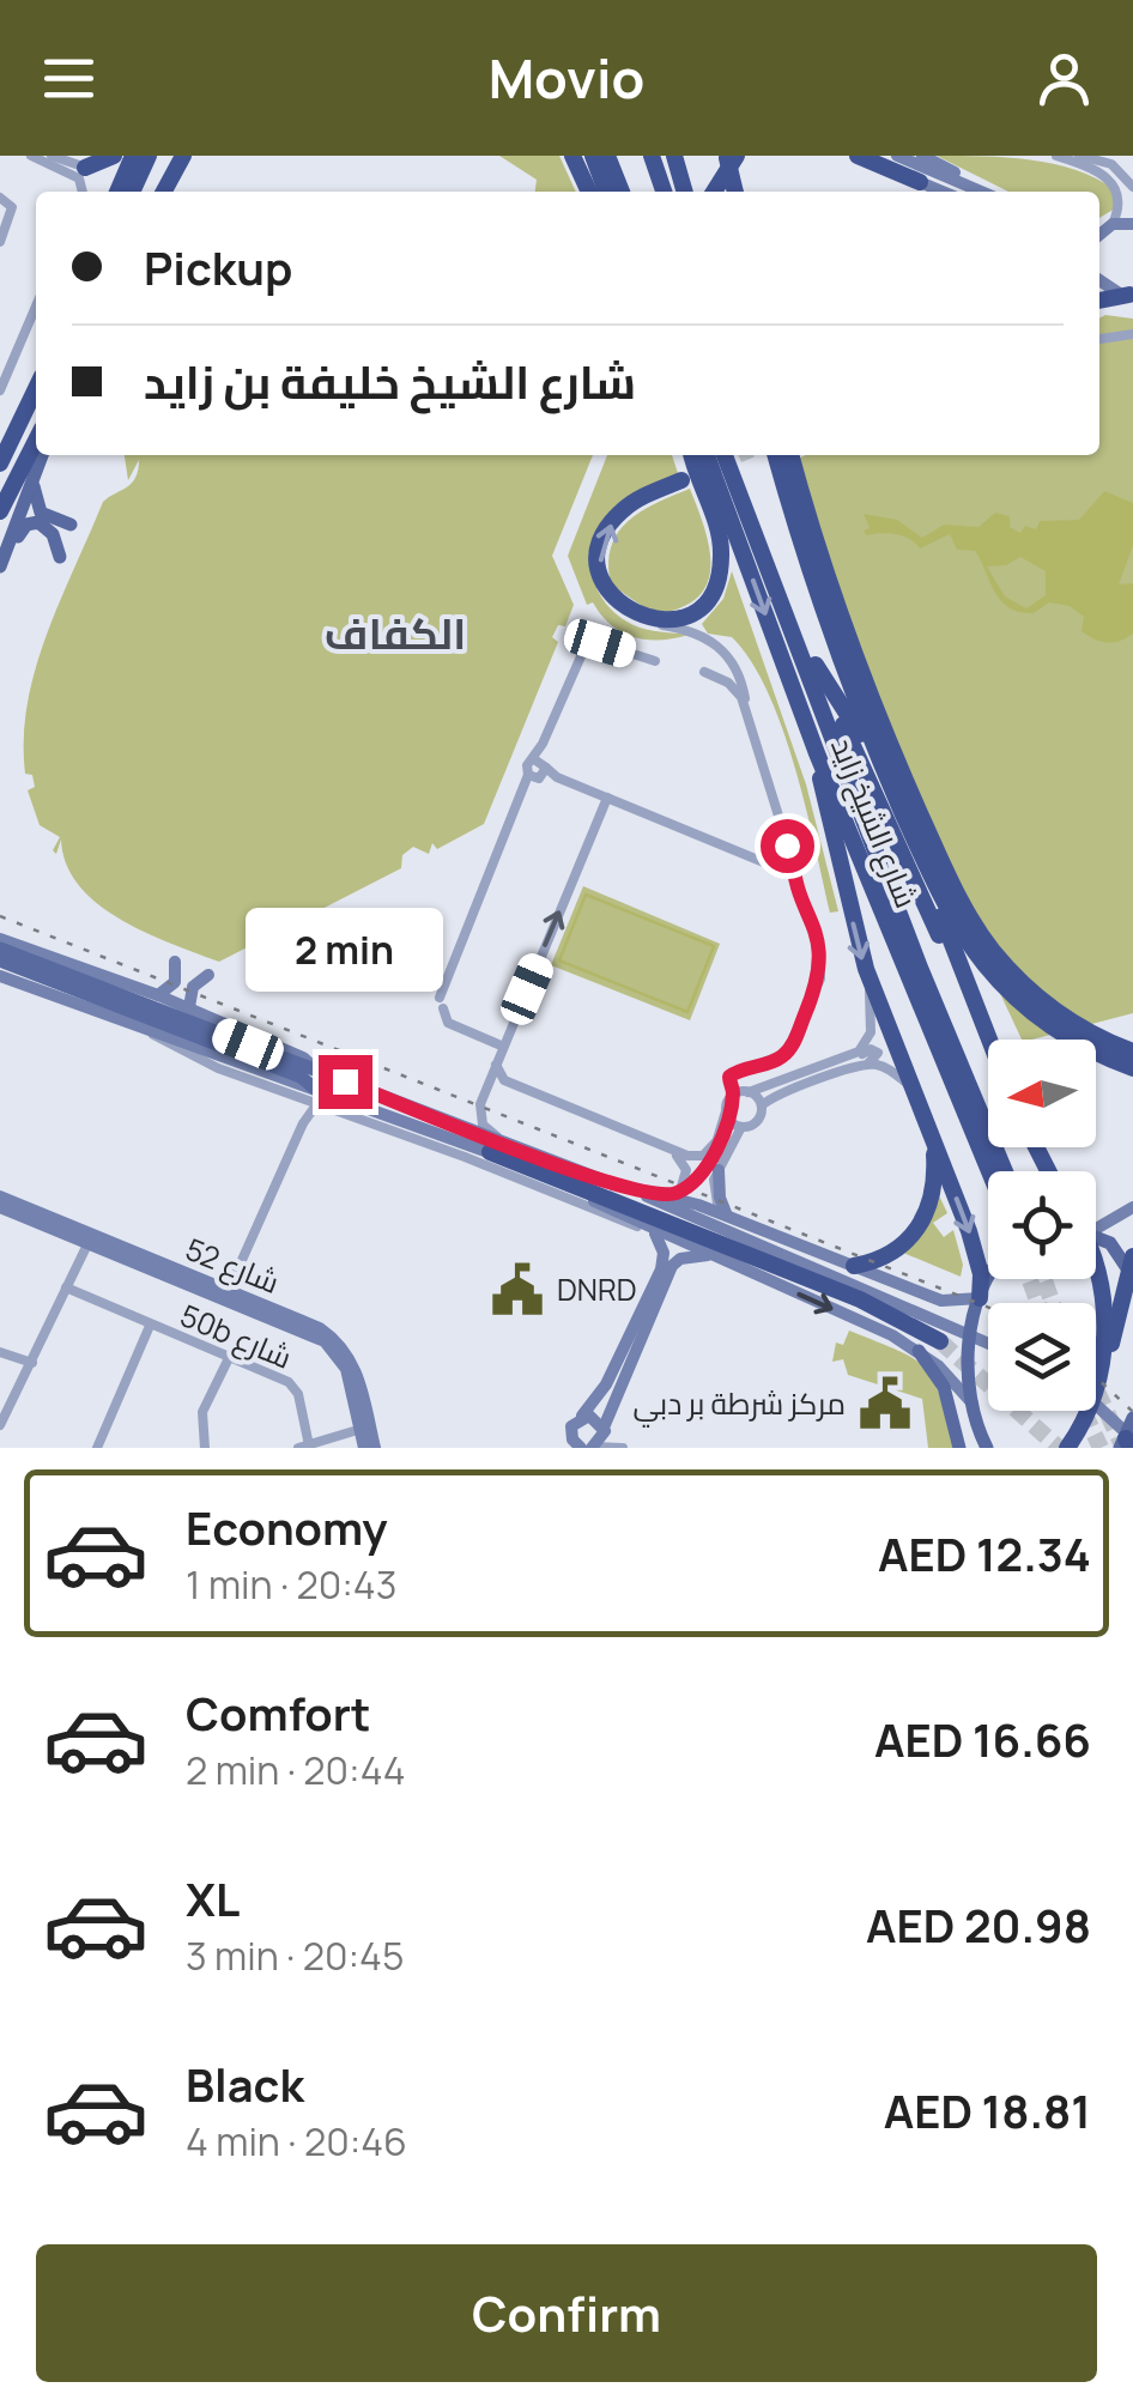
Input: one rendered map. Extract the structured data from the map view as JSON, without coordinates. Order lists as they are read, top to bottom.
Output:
{
  "streets": {
    "highway": ["شارع الشيخ زايد"],
    "main road": ["شارع 52"],
    "street": ["50b شارع"]
  },
  "districts": ["الكفاف"],
  "places": {
    "public building": ["DNRD", "مركز شرطة بر دبي"]
  },
  "north": "left",
  "page": {
    "header": "Movio",
    "banner": ["Pickup", "شارع الشيخ خليفة بن زايد"],
    "bubble": "2 min",
    "list": [
      {
        "name": "Economy",
        "note": "1 min · 20:43",
        "value": "AED 12.34"
      },
      {
        "name": "Comfort",
        "note": "2 min · 20:44",
        "value": "AED 16.66"
      },
      {
        "name": "XL",
        "note": "3 min · 20:45",
        "value": "AED 20.98"
      },
      {
        "name": "Black",
        "note": "4 min · 20:46",
        "value": "AED 18.81"
      }
    ],
    "buttons": "Confirm"
  }
}
